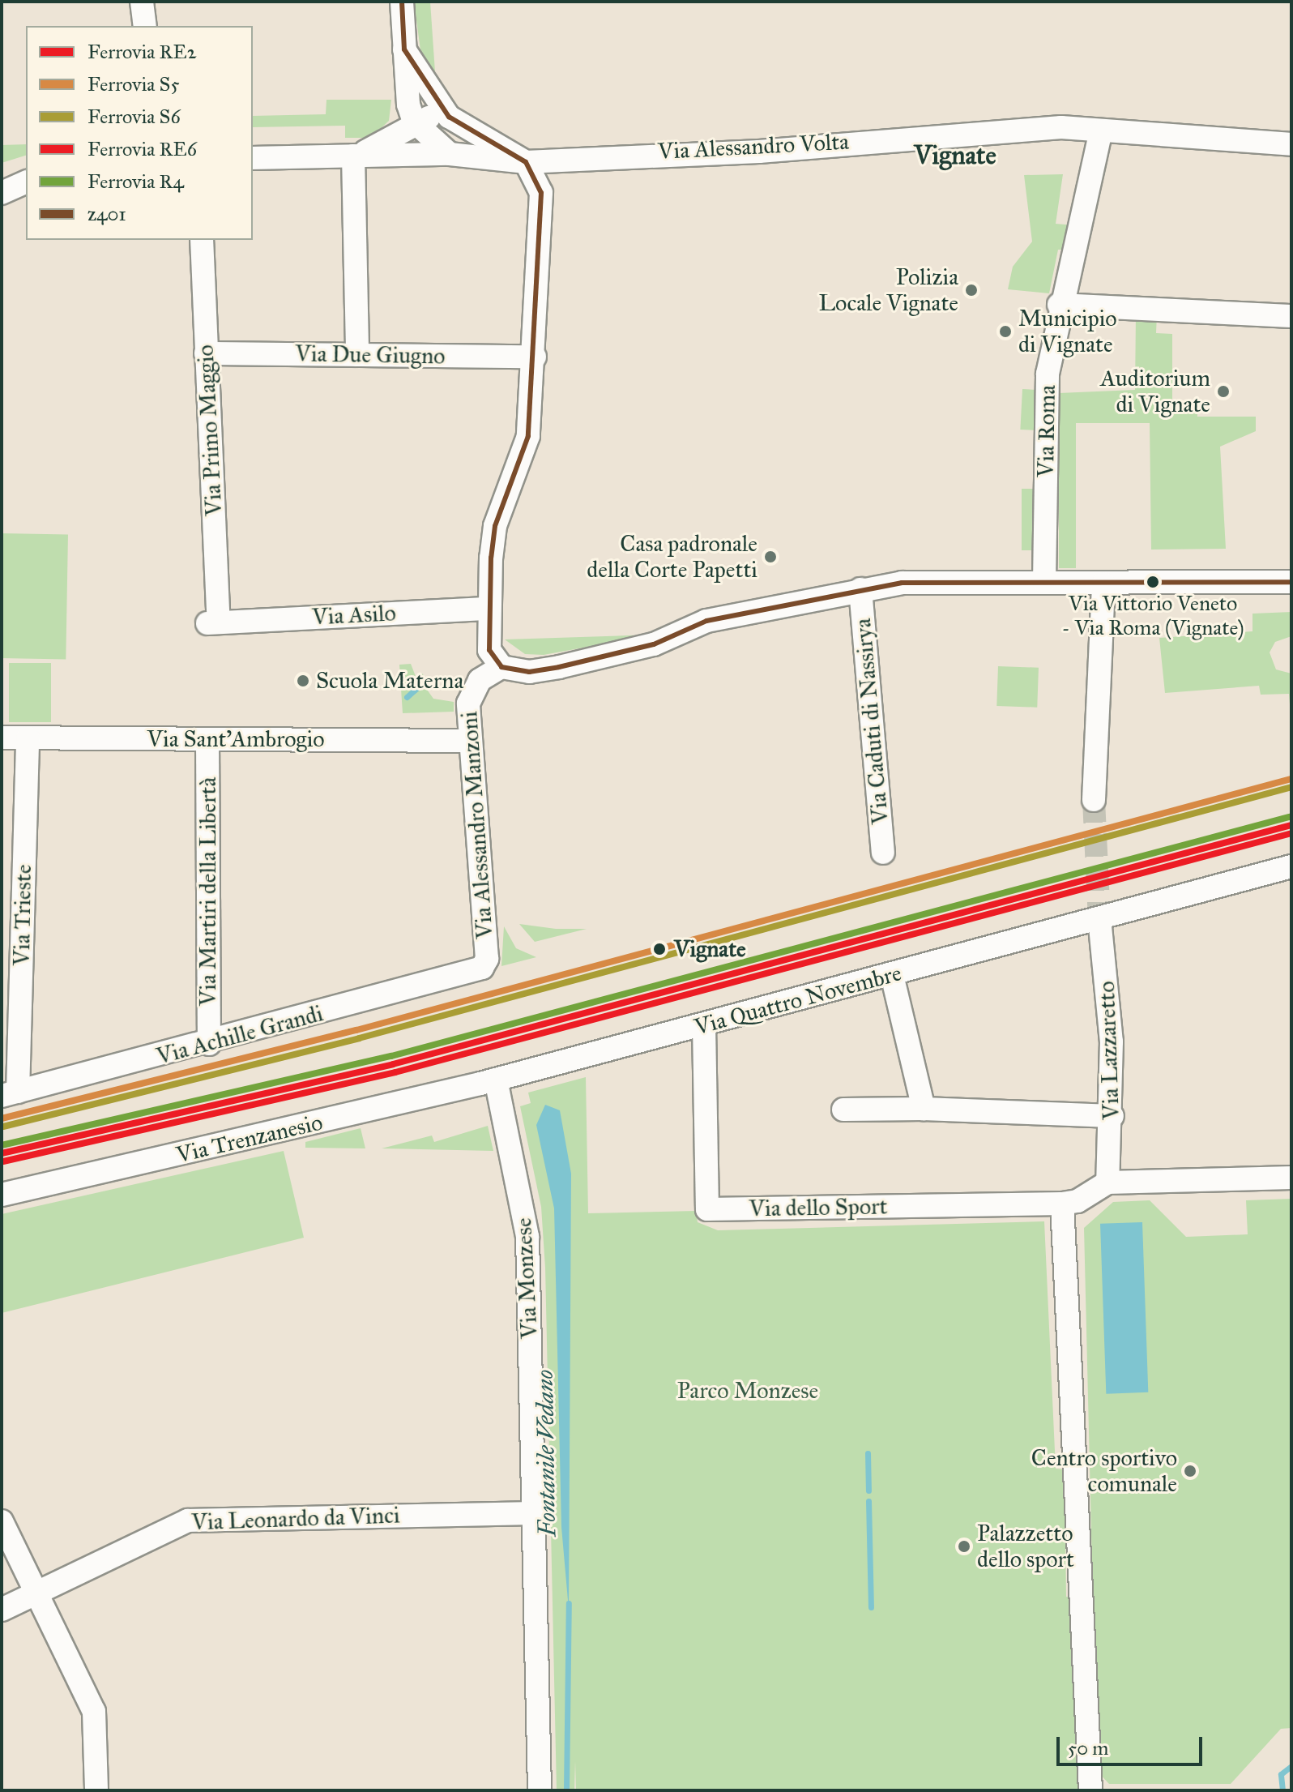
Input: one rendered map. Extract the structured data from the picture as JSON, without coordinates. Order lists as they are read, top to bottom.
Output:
{
  "streets": {
    "street": [
      "Via Alessandro Volta",
      "Via Due Giugno",
      "Via Primo Maggio",
      "Via Roma",
      "Via Asilo",
      "Via Caduti di Nassirya",
      "Via Sant'Ambrogio",
      "Via Alessandro Manzoni",
      "Via Martiri della Libertà",
      "Via Trieste",
      "Via Quattro Novembre",
      "Via Achille Grandi",
      "Via Lazzaretto",
      "Via Trenzanesio",
      "Via dello Sport",
      "Via Monzese",
      "Via Leonardo da Vinci"
    ]
  },
  "crossings": [
    ["Via Alessandro Volta", "Via Roma"],
    ["Via Due Giugno", "Via Primo Maggio"],
    ["Via Primo Maggio", "Via Asilo"],
    ["Via Sant'Ambrogio", "Via Alessandro Manzoni"],
    ["Via Sant'Ambrogio", "Via Martiri della Libertà"],
    ["Via Sant'Ambrogio", "Via Trieste"],
    ["Via Alessandro Manzoni", "Via Achille Grandi"],
    ["Via Martiri della Libertà", "Via Achille Grandi"],
    ["Via Trieste", "Via Achille Grandi"],
    ["Via Quattro Novembre", "Via Lazzaretto"],
    ["Via Quattro Novembre", "Via Trenzanesio"],
    ["Via Quattro Novembre", "Via dello Sport"],
    ["Via Quattro Novembre", "Via Monzese"],
    ["Via Lazzaretto", "Via dello Sport"],
    ["Via Trenzanesio", "Via Monzese"],
    ["Via Monzese", "Via Leonardo da Vinci"]
  ],
  "districts": ["Vignate"],
  "water": ["Fontanile Vedano"],
  "parks": ["Parco Monzese"],
  "places": [
    "Polizia Locale Vignate",
    "Municipio di Vignate",
    "Auditorium di Vignate",
    "Casa padronale della Corte Papetti",
    "Via Vittorio Veneto - Via Roma (Vignate)",
    "Scuola Materna",
    "Vignate",
    "Centro sportivo comunale",
    "Palazzetto dello sport"
  ],
  "lines": [
    "transit line z401",
    "rail line S5",
    "rail line S6",
    "rail line R4",
    "rail line RE2",
    "rail line RE6"
  ],
  "legend": [
    "Ferrovia RE2",
    "Ferrovia S5",
    "Ferrovia S6",
    "Ferrovia RE6",
    "Ferrovia R4",
    "z401"
  ],
  "scale_bar": "50 m"
}
